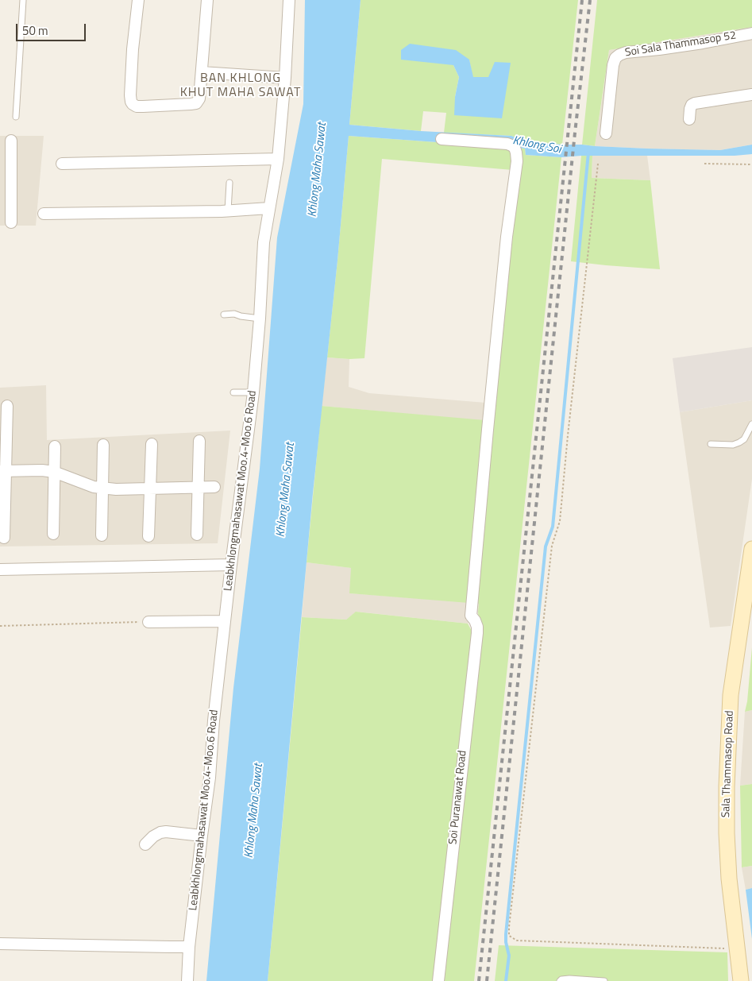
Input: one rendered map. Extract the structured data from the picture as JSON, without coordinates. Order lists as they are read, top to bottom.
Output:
{
  "streets": {
    "street": [
      "Soi Sala Thammasop 52",
      "Leabkhlongmahasawat Moo.4-Moo.6 Road",
      "Sala Thammasop Road",
      "Soi Puranawat Road"
    ]
  },
  "districts": ["BAN KHLONG KHUT MAHA SAWAT"],
  "water": ["Khlong Soi", "Khlong Maha Sawat"],
  "scale_bar": "50 m"
}
